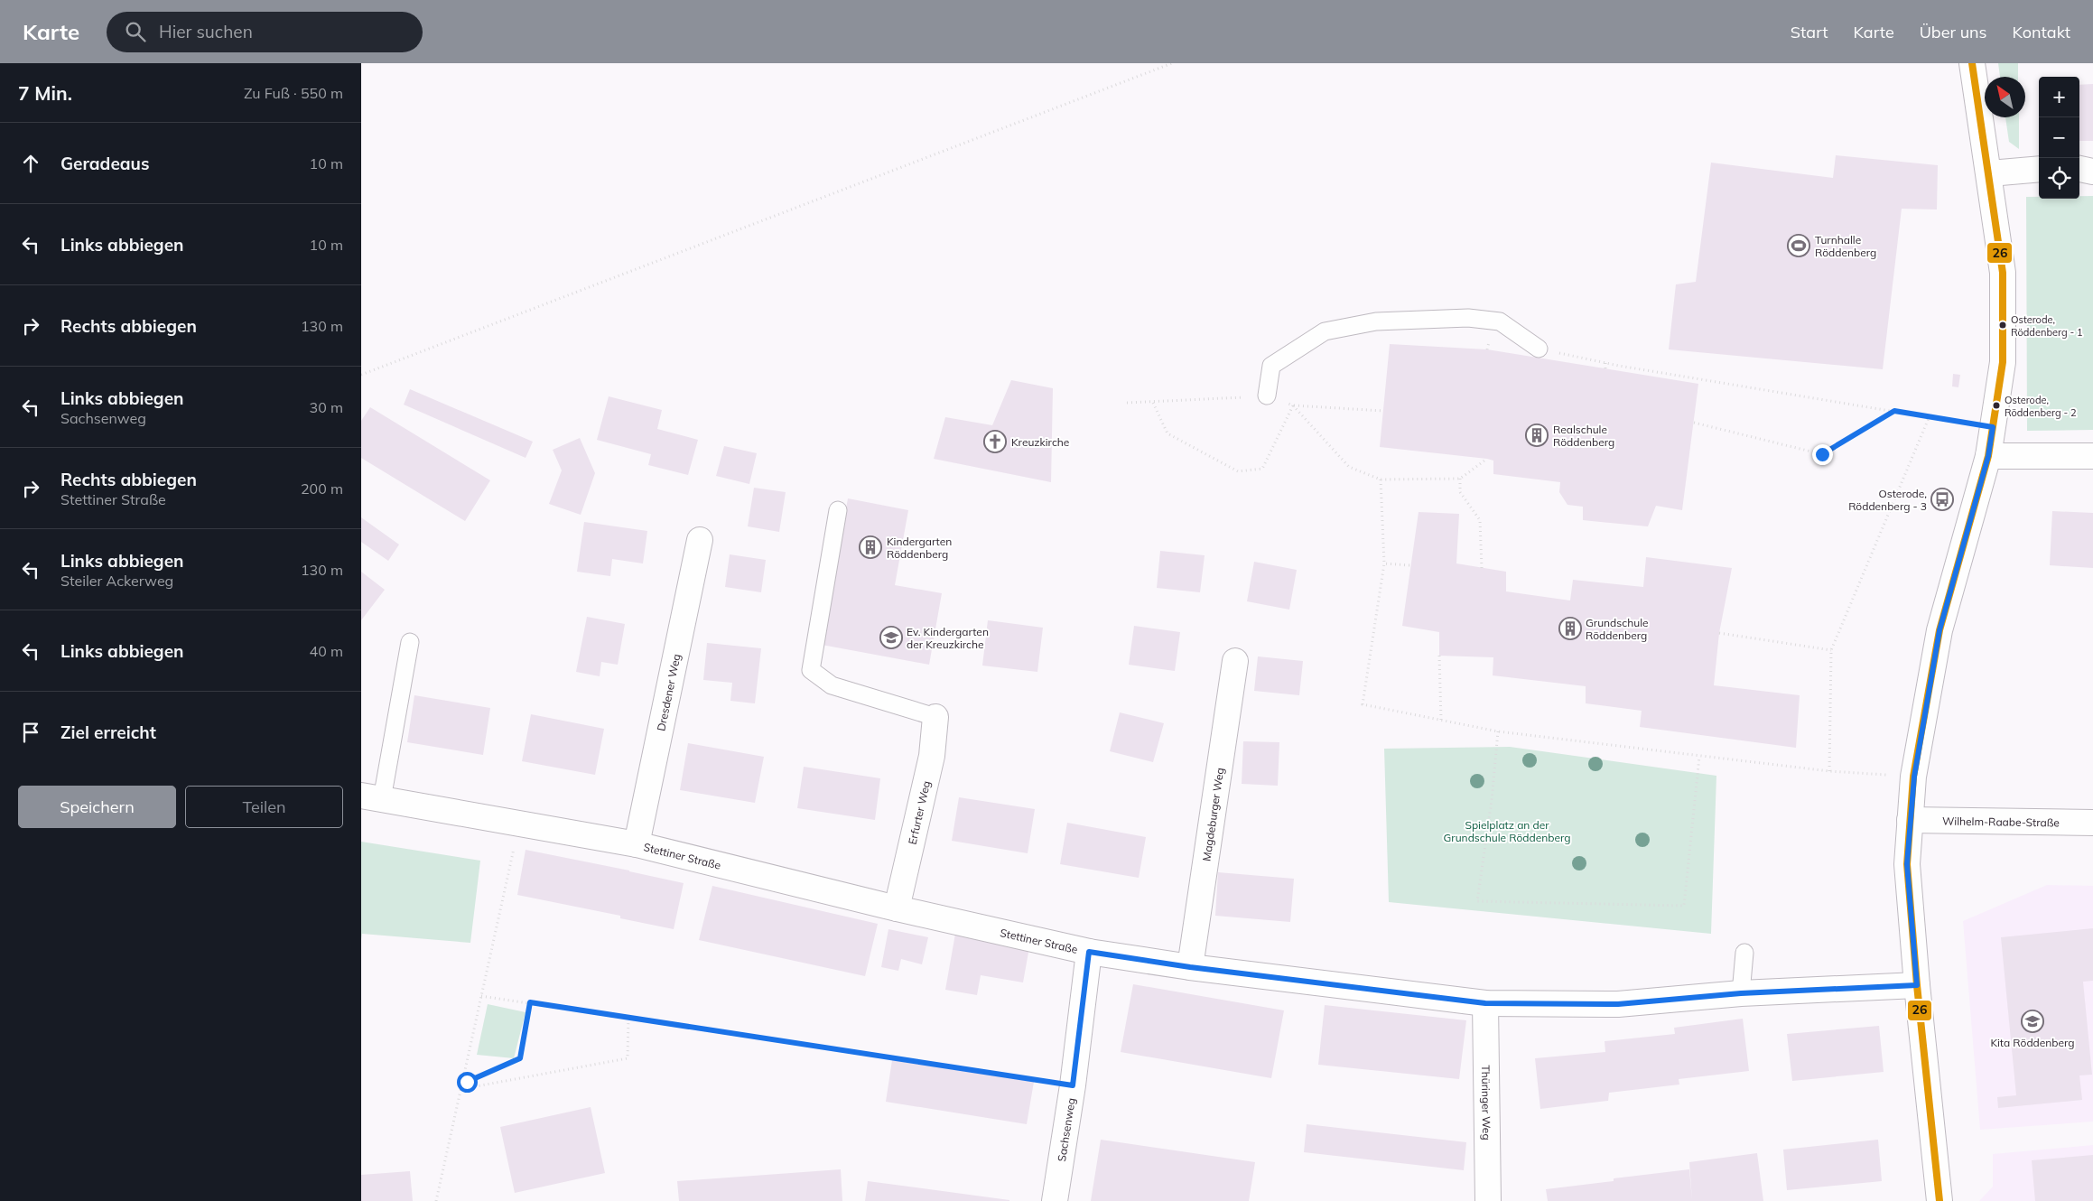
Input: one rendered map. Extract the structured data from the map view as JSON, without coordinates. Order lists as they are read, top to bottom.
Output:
{
  "streets": {
    "street": [
      "Dresdener Weg",
      "Erfurter Weg",
      "Magdeburger Weg",
      "Wilhelm-Raabe-Straße",
      "Stettiner Straße",
      "Thüringer Weg",
      "Sachsenweg"
    ]
  },
  "crossings": [
    ["Dresdener Weg", "Stettiner Straße"],
    ["Erfurter Weg", "Stettiner Straße"],
    ["Magdeburger Weg", "Stettiner Straße"],
    ["Stettiner Straße", "Thüringer Weg"],
    ["Stettiner Straße", "Sachsenweg"]
  ],
  "parks": ["Spielplatz an der Grundschule Röddenberg"],
  "places": {
    "sports": ["Turnhalle Röddenberg"],
    "other": ["Osterode, Röddenberg - 1", "Osterode, Röddenberg - 2"],
    "building": ["Realschule Röddenberg", "Kindergarten Röddenberg", "Grundschule Röddenberg"],
    "church": ["Kreuzkirche"],
    "bus stop": ["Osterode, Röddenberg - 3"],
    "school or university": ["Ev. Kindergarten der Kreuzkirche", "Kita Röddenberg"]
  },
  "lines": ["transit line 26"],
  "north": "top left",
  "page": {
    "header": "Karte",
    "search": "Hier suchen",
    "nav": [
      "Start",
      "Karte",
      "Über uns",
      "Kontakt"
    ],
    "heading": ["7 Min.", "Zu Fuß · 550 m"],
    "map_buttons": ["+", "−"],
    "list": [
      ["Geradeaus", "10 m"],
      ["Links abbiegen", "10 m"],
      ["Rechts abbiegen", "130 m"],
      ["Links abbiegen", "Sachsenweg", "30 m"],
      ["Rechts abbiegen", "Stettiner Straße", "200 m"],
      ["Links abbiegen", "Steiler Ackerweg", "130 m"],
      ["Links abbiegen", "40 m"],
      "Ziel erreicht"
    ],
    "buttons": ["Speichern", "Teilen"]
  }
}
